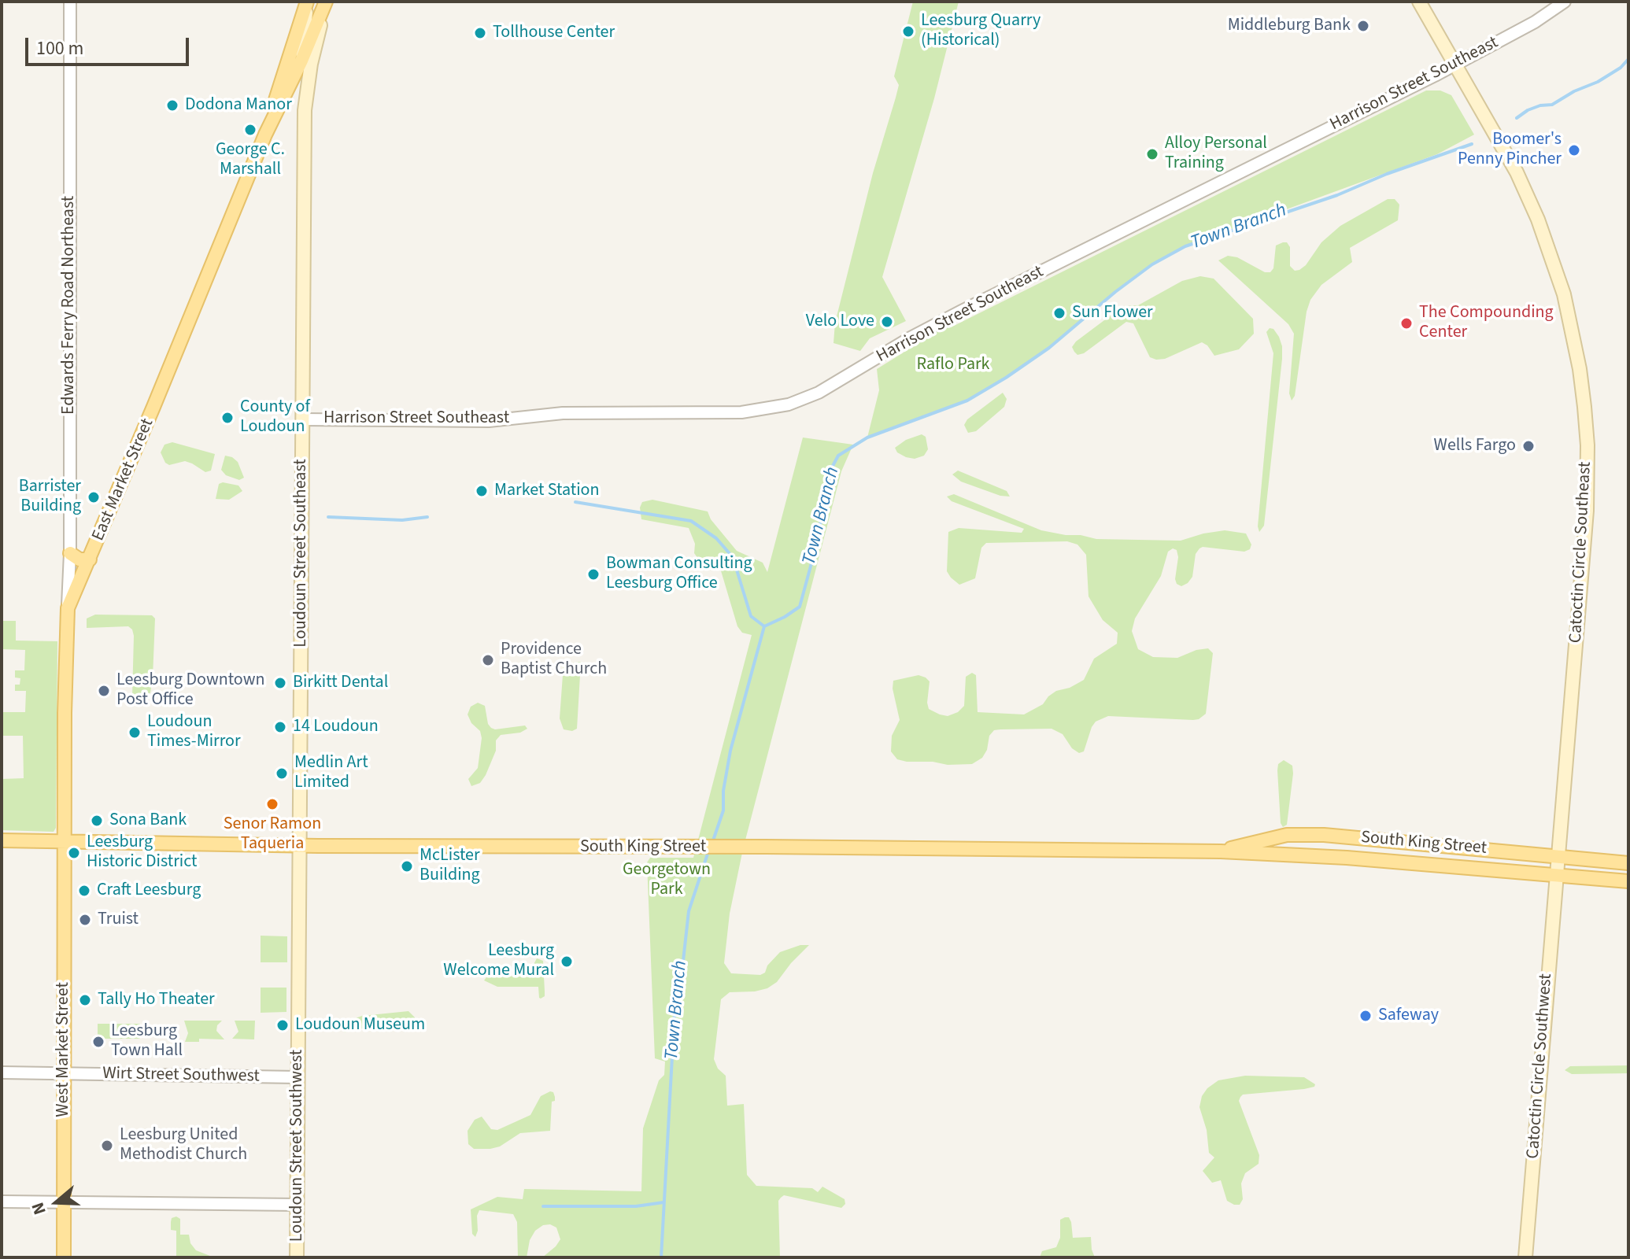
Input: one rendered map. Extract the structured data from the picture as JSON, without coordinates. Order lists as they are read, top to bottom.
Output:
{
  "streets": {
    "main road": [
      "East Market Street",
      "Catoctin Circle Southeast",
      "Loudoun Street Southeast",
      "South King Street",
      "West Market Street",
      "Catoctin Circle Southwest",
      "Loudoun Street Southwest"
    ],
    "street": ["Harrison Street Southeast", "Edwards Ferry Road Northeast", "Wirt Street Southwest"]
  },
  "crossings": [
    ["Harrison Street Southeast", "Catoctin Circle Southeast"],
    ["Harrison Street Southeast", "Loudoun Street Southeast"],
    ["Edwards Ferry Road Northeast", "East Market Street"],
    ["East Market Street", "Loudoun Street Southeast"],
    ["East Market Street", "South King Street"],
    ["East Market Street", "West Market Street"],
    ["Catoctin Circle Southeast", "South King Street"],
    ["Catoctin Circle Southeast", "Catoctin Circle Southwest"],
    ["Loudoun Street Southeast", "South King Street"],
    ["Loudoun Street Southeast", "Loudoun Street Southwest"],
    ["South King Street", "West Market Street"],
    ["South King Street", "Catoctin Circle Southwest"],
    ["South King Street", "Loudoun Street Southwest"],
    ["West Market Street", "Wirt Street Southwest"],
    ["Wirt Street Southwest", "Loudoun Street Southwest"]
  ],
  "water": ["Town Branch"],
  "parks": ["Raflo Park", "Georgetown Park"],
  "places": [
    "Middleburg Bank",
    "Leesburg Quarry (Historical)",
    "Tollhouse Center",
    "Dodona Manor",
    "George C. Marshall",
    "Boomer's Penny Pincher",
    "Alloy Personal Training",
    "Sun Flower",
    "Velo Love",
    "The Compounding Center",
    "County of Loudoun",
    "Wells Fargo",
    "Market Station",
    "Barrister Building",
    "Bowman Consulting Leesburg Office",
    "Providence Baptist Church",
    "Birkitt Dental",
    "Leesburg Downtown Post Office",
    "14 Loudoun",
    "Loudoun Times-Mirror",
    "Medlin Art Limited",
    "Senor Ramon Taqueria",
    "Sona Bank",
    "Leesburg Historic District",
    "McLister Building",
    "Craft Leesburg",
    "Truist",
    "Leesburg Welcome Mural",
    "Tally Ho Theater",
    "Safeway",
    "Loudoun Museum",
    "Leesburg Town Hall",
    "Leesburg United Methodist Church"
  ],
  "scale_bar": "100 m",
  "north": "left"
}
